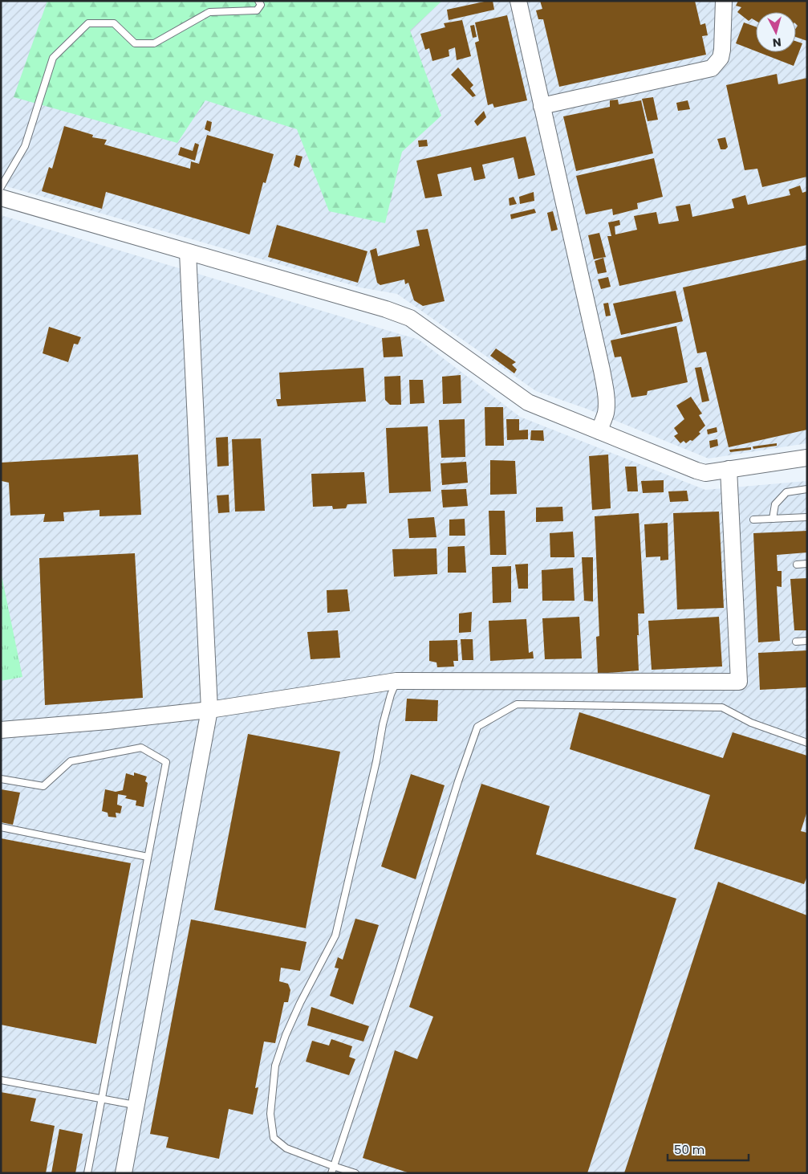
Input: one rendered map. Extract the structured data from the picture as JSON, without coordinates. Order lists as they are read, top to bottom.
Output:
{
  "scale_bar": "50 m",
  "north": "bottom"
}
